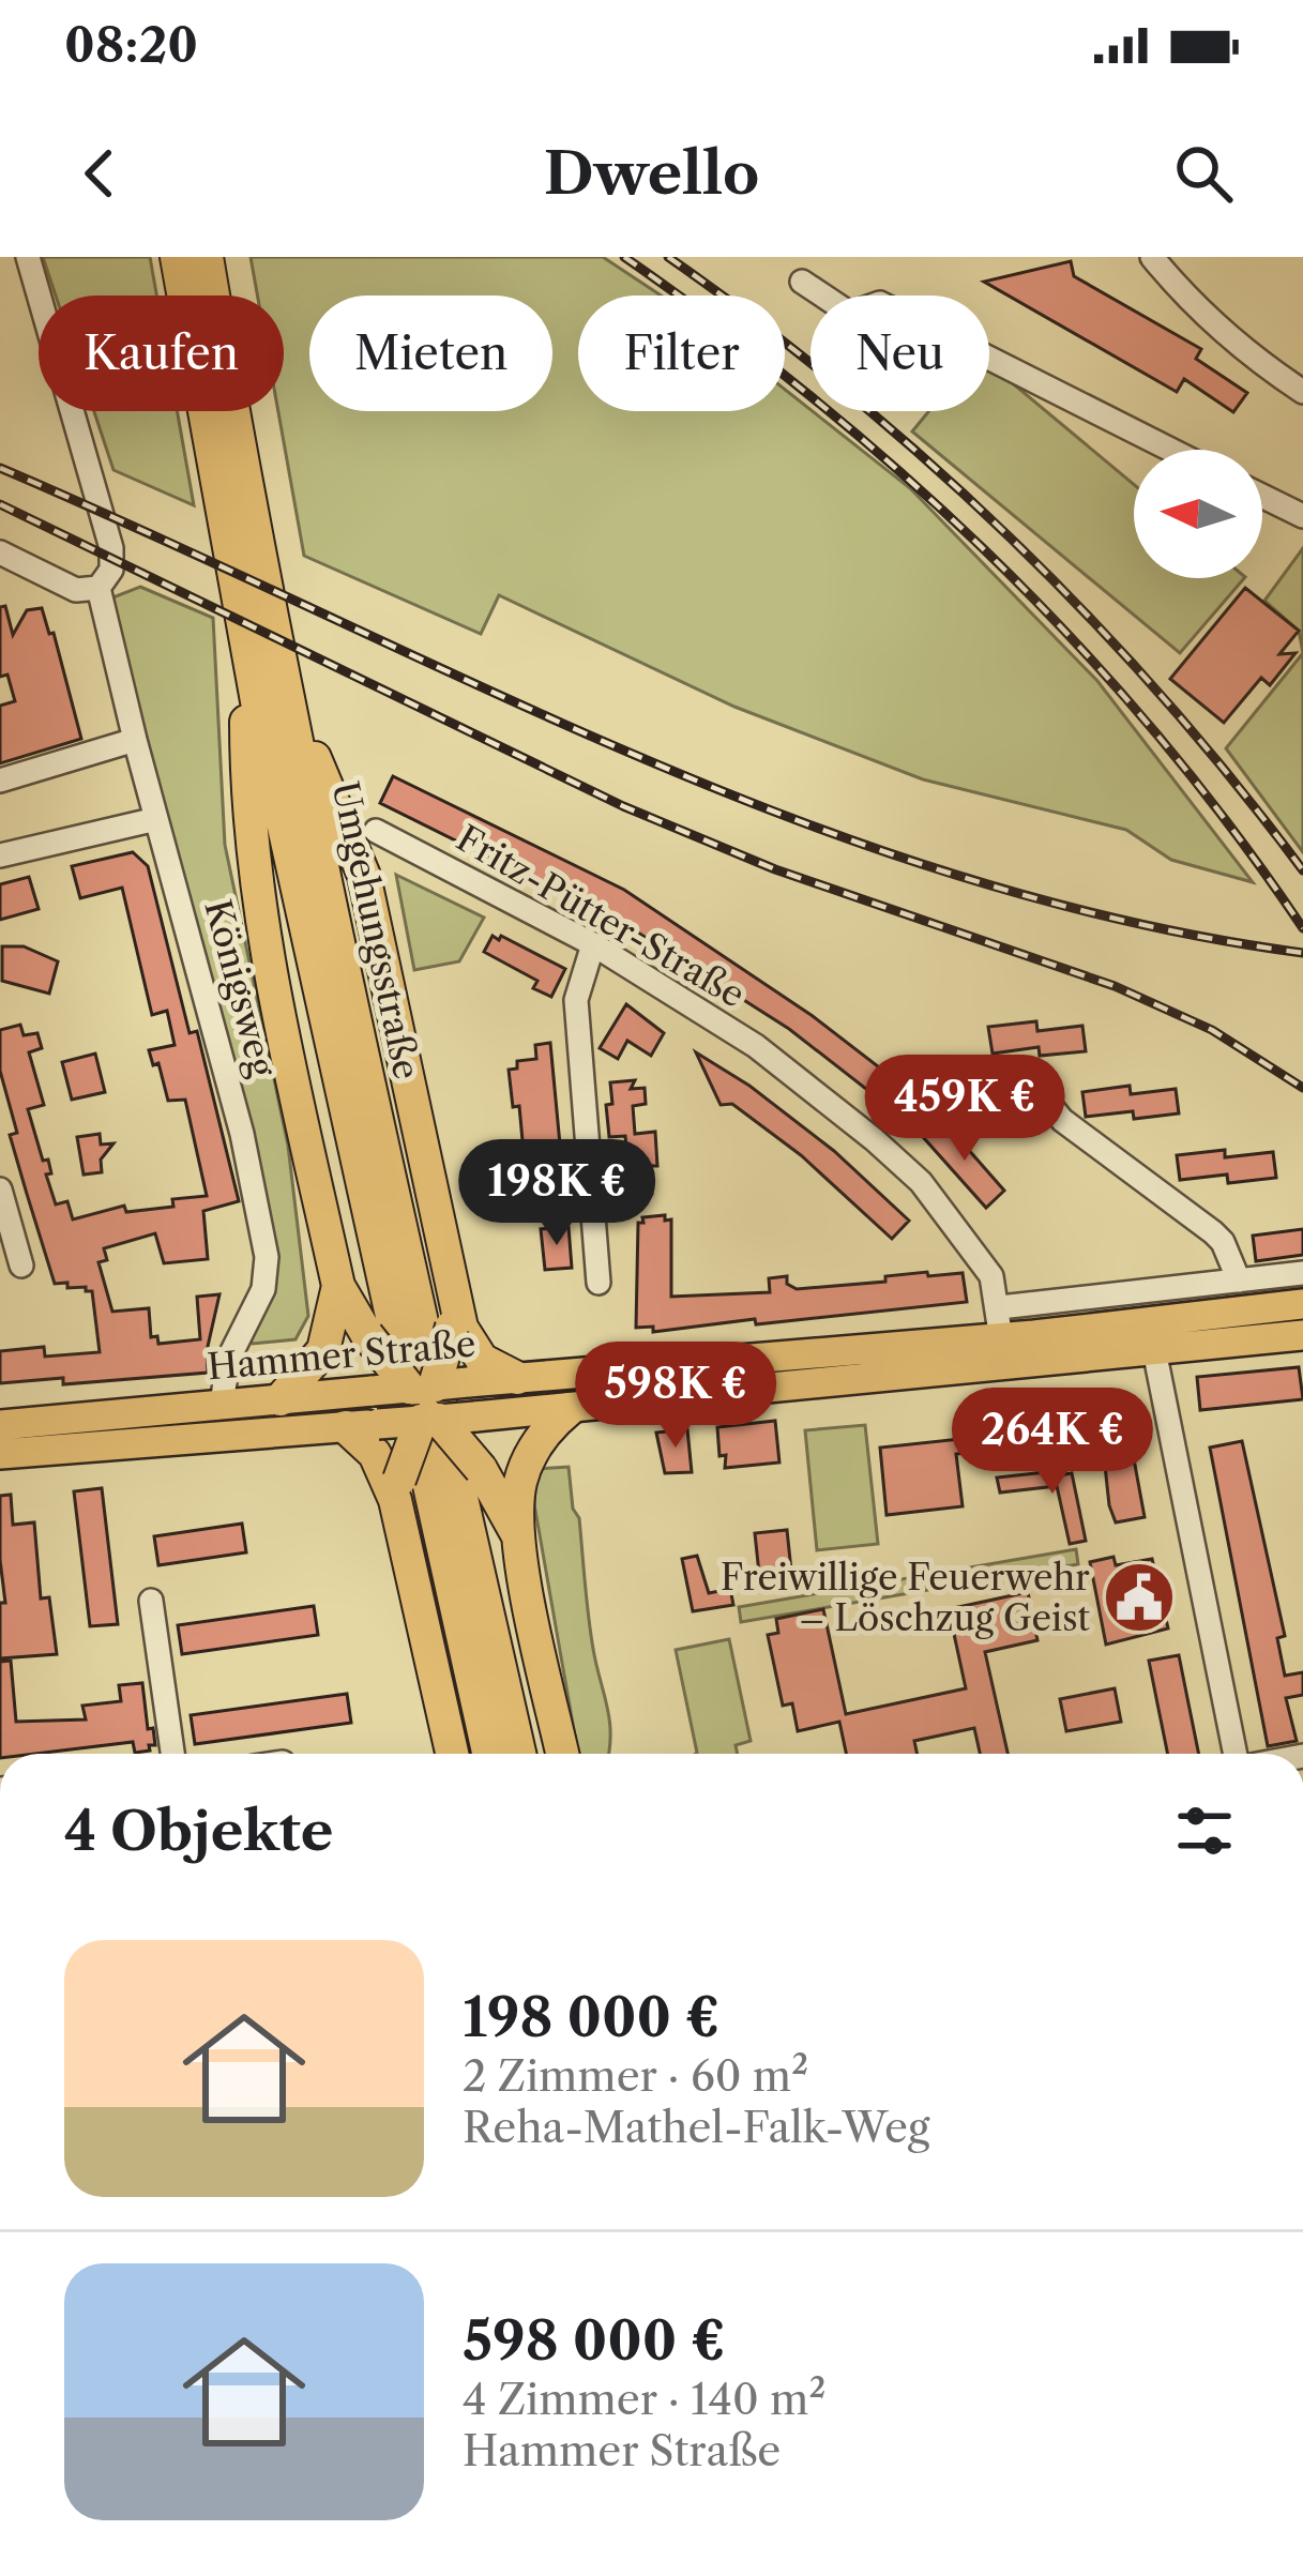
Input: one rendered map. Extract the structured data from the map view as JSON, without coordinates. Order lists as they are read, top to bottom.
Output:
{
  "streets": {
    "highway": ["Umgehungsstraße"],
    "main road": ["Hammer Straße"],
    "street": ["Fritz-Pütter-Straße", "Königsweg"]
  },
  "crossings": [
    ["Fritz-Pütter-Straße", "Hammer Straße"],
    ["Königsweg", "Hammer Straße"]
  ],
  "places": {
    "public building": ["Freiwillige Feuerwehr – Löschzug Geist"]
  },
  "north": "left",
  "page": {
    "status": "08:20",
    "header": "Dwello",
    "chip": [
      "Kaufen",
      "Mieten",
      "Filter",
      "Neu"
    ],
    "price": [
      "459K €",
      "198K €",
      "598K €",
      "264K €"
    ],
    "heading": "4 Objekte",
    "list": [
      {
        "name": "198 000 €",
        "note": "2 Zimmer · 60 m² · Reha-Mathel-Falk-Weg"
      },
      {
        "name": "598 000 €",
        "note": "4 Zimmer · 140 m² · Hammer Straße"
      }
    ]
  }
}
